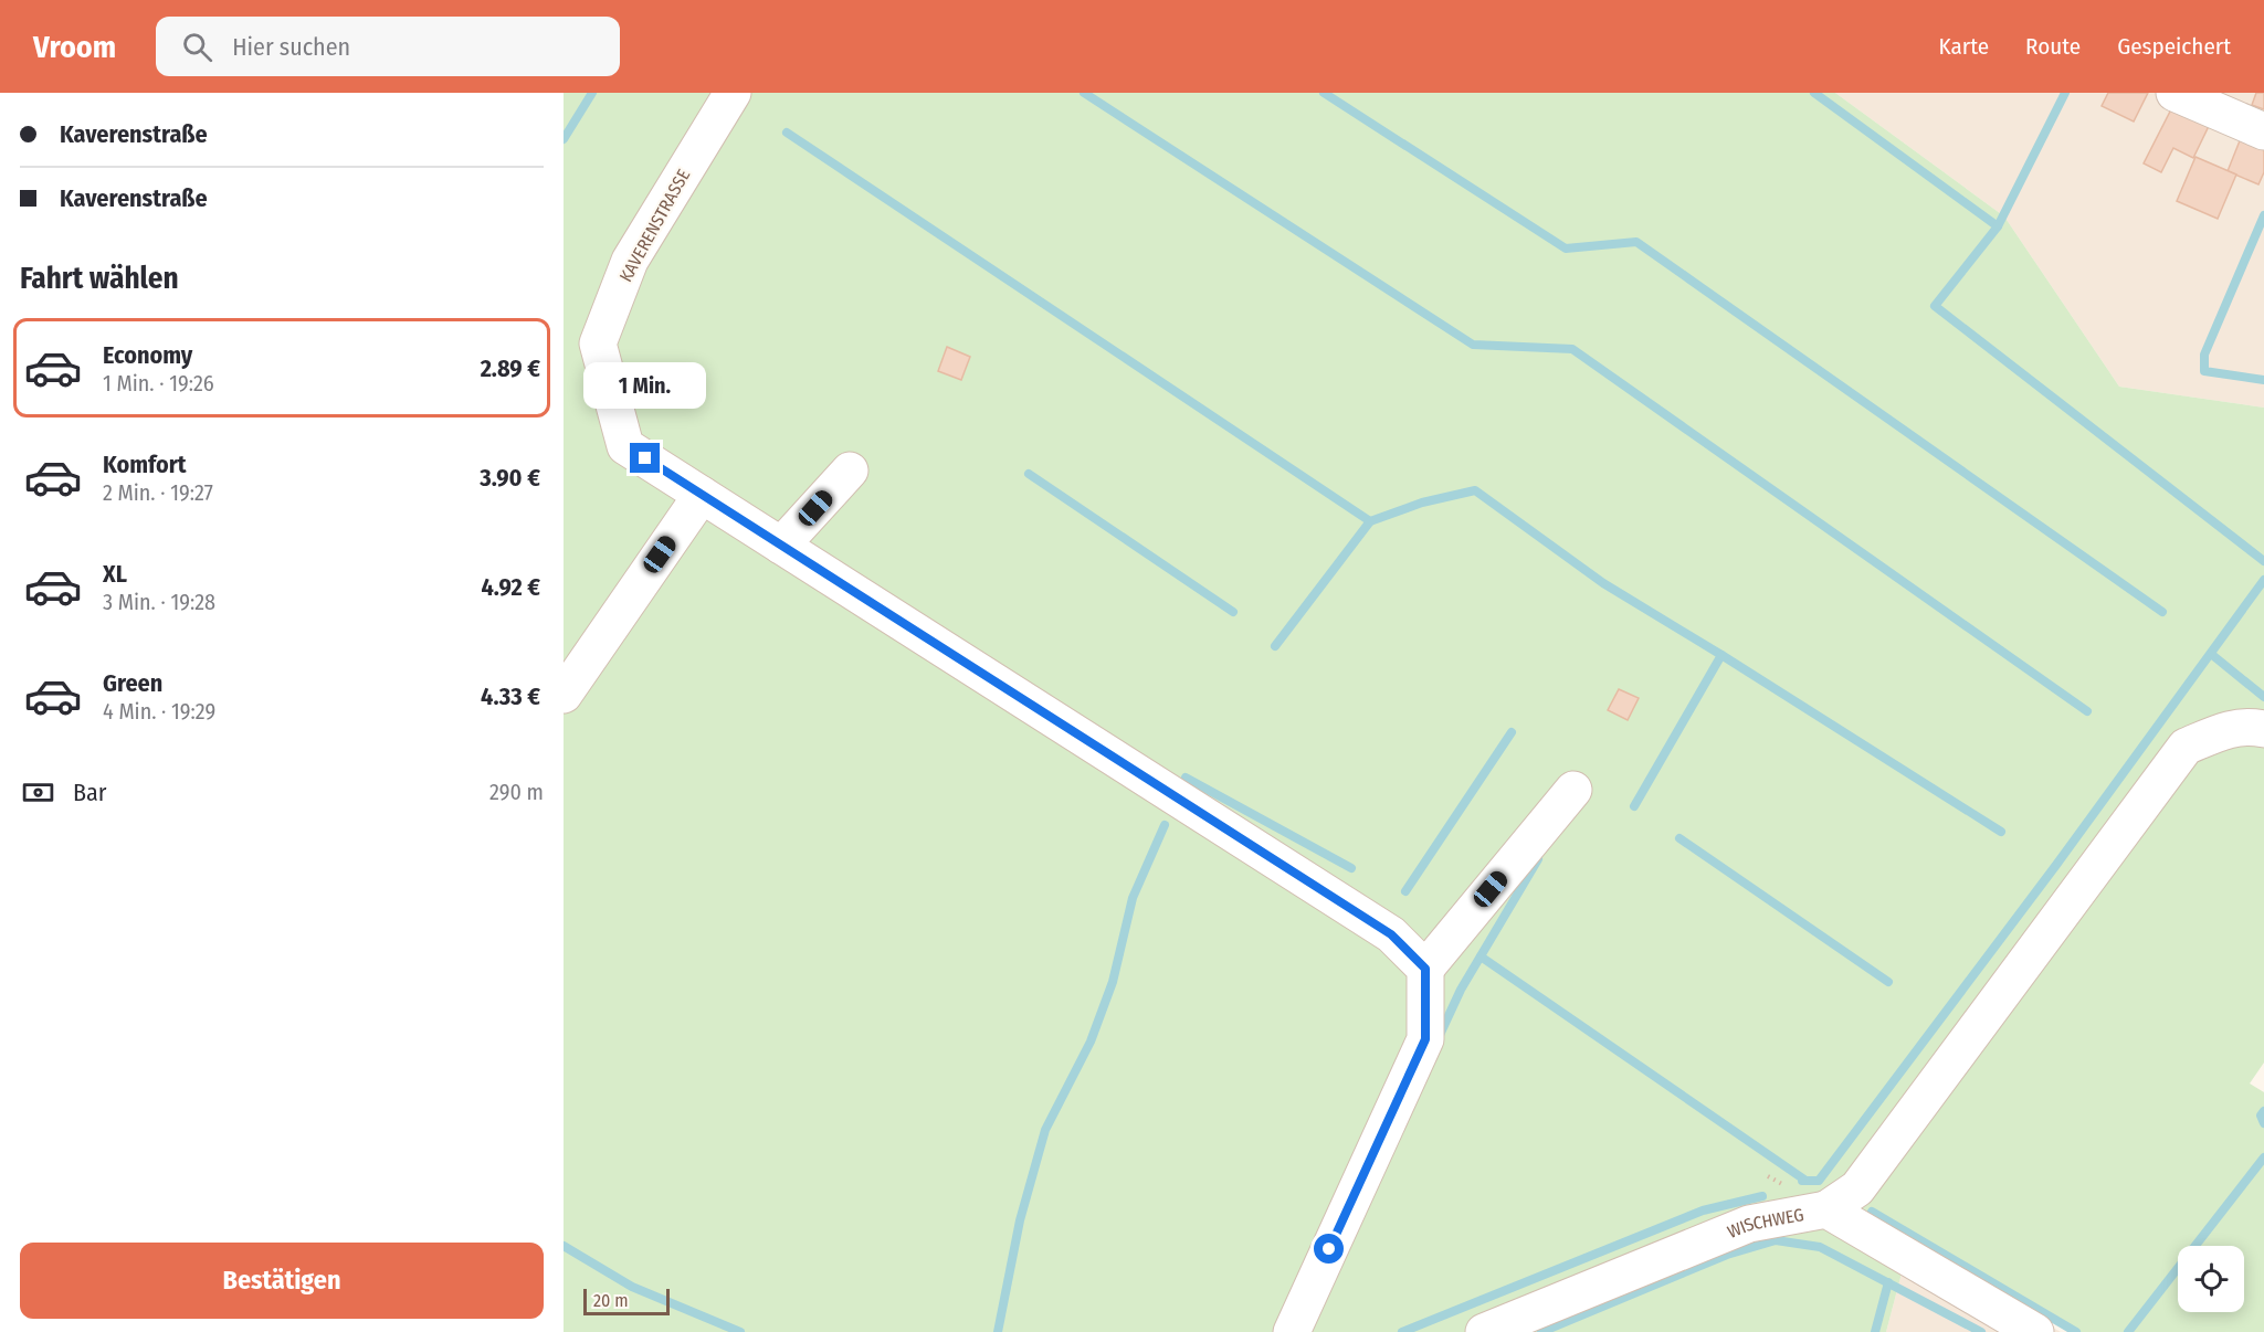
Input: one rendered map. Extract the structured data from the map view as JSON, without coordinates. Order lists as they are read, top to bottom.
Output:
{
  "streets": {
    "street": ["KAVERENSTRASSE", "WISCHWEG"]
  },
  "scale_bar": "20 m",
  "page": {
    "header": "Vroom",
    "search": "Hier suchen",
    "nav": ["Karte", "Route", "Gespeichert"],
    "banner": ["Kaverenstraße", "Kaverenstraße"],
    "heading": "Fahrt wählen",
    "list": [
      {
        "name": "Economy",
        "note": "1 Min. · 19:26",
        "value": "2.89 €"
      },
      {
        "name": "Komfort",
        "note": "2 Min. · 19:27",
        "value": "3.90 €"
      },
      {
        "name": "XL",
        "note": "3 Min. · 19:28",
        "value": "4.92 €"
      },
      {
        "name": "Green",
        "note": "4 Min. · 19:29",
        "value": "4.33 €"
      }
    ],
    "bubble": "1 Min.",
    "pay": ["Bar", "290 m"],
    "buttons": "Bestätigen",
    "scale": "20 m"
  }
}
